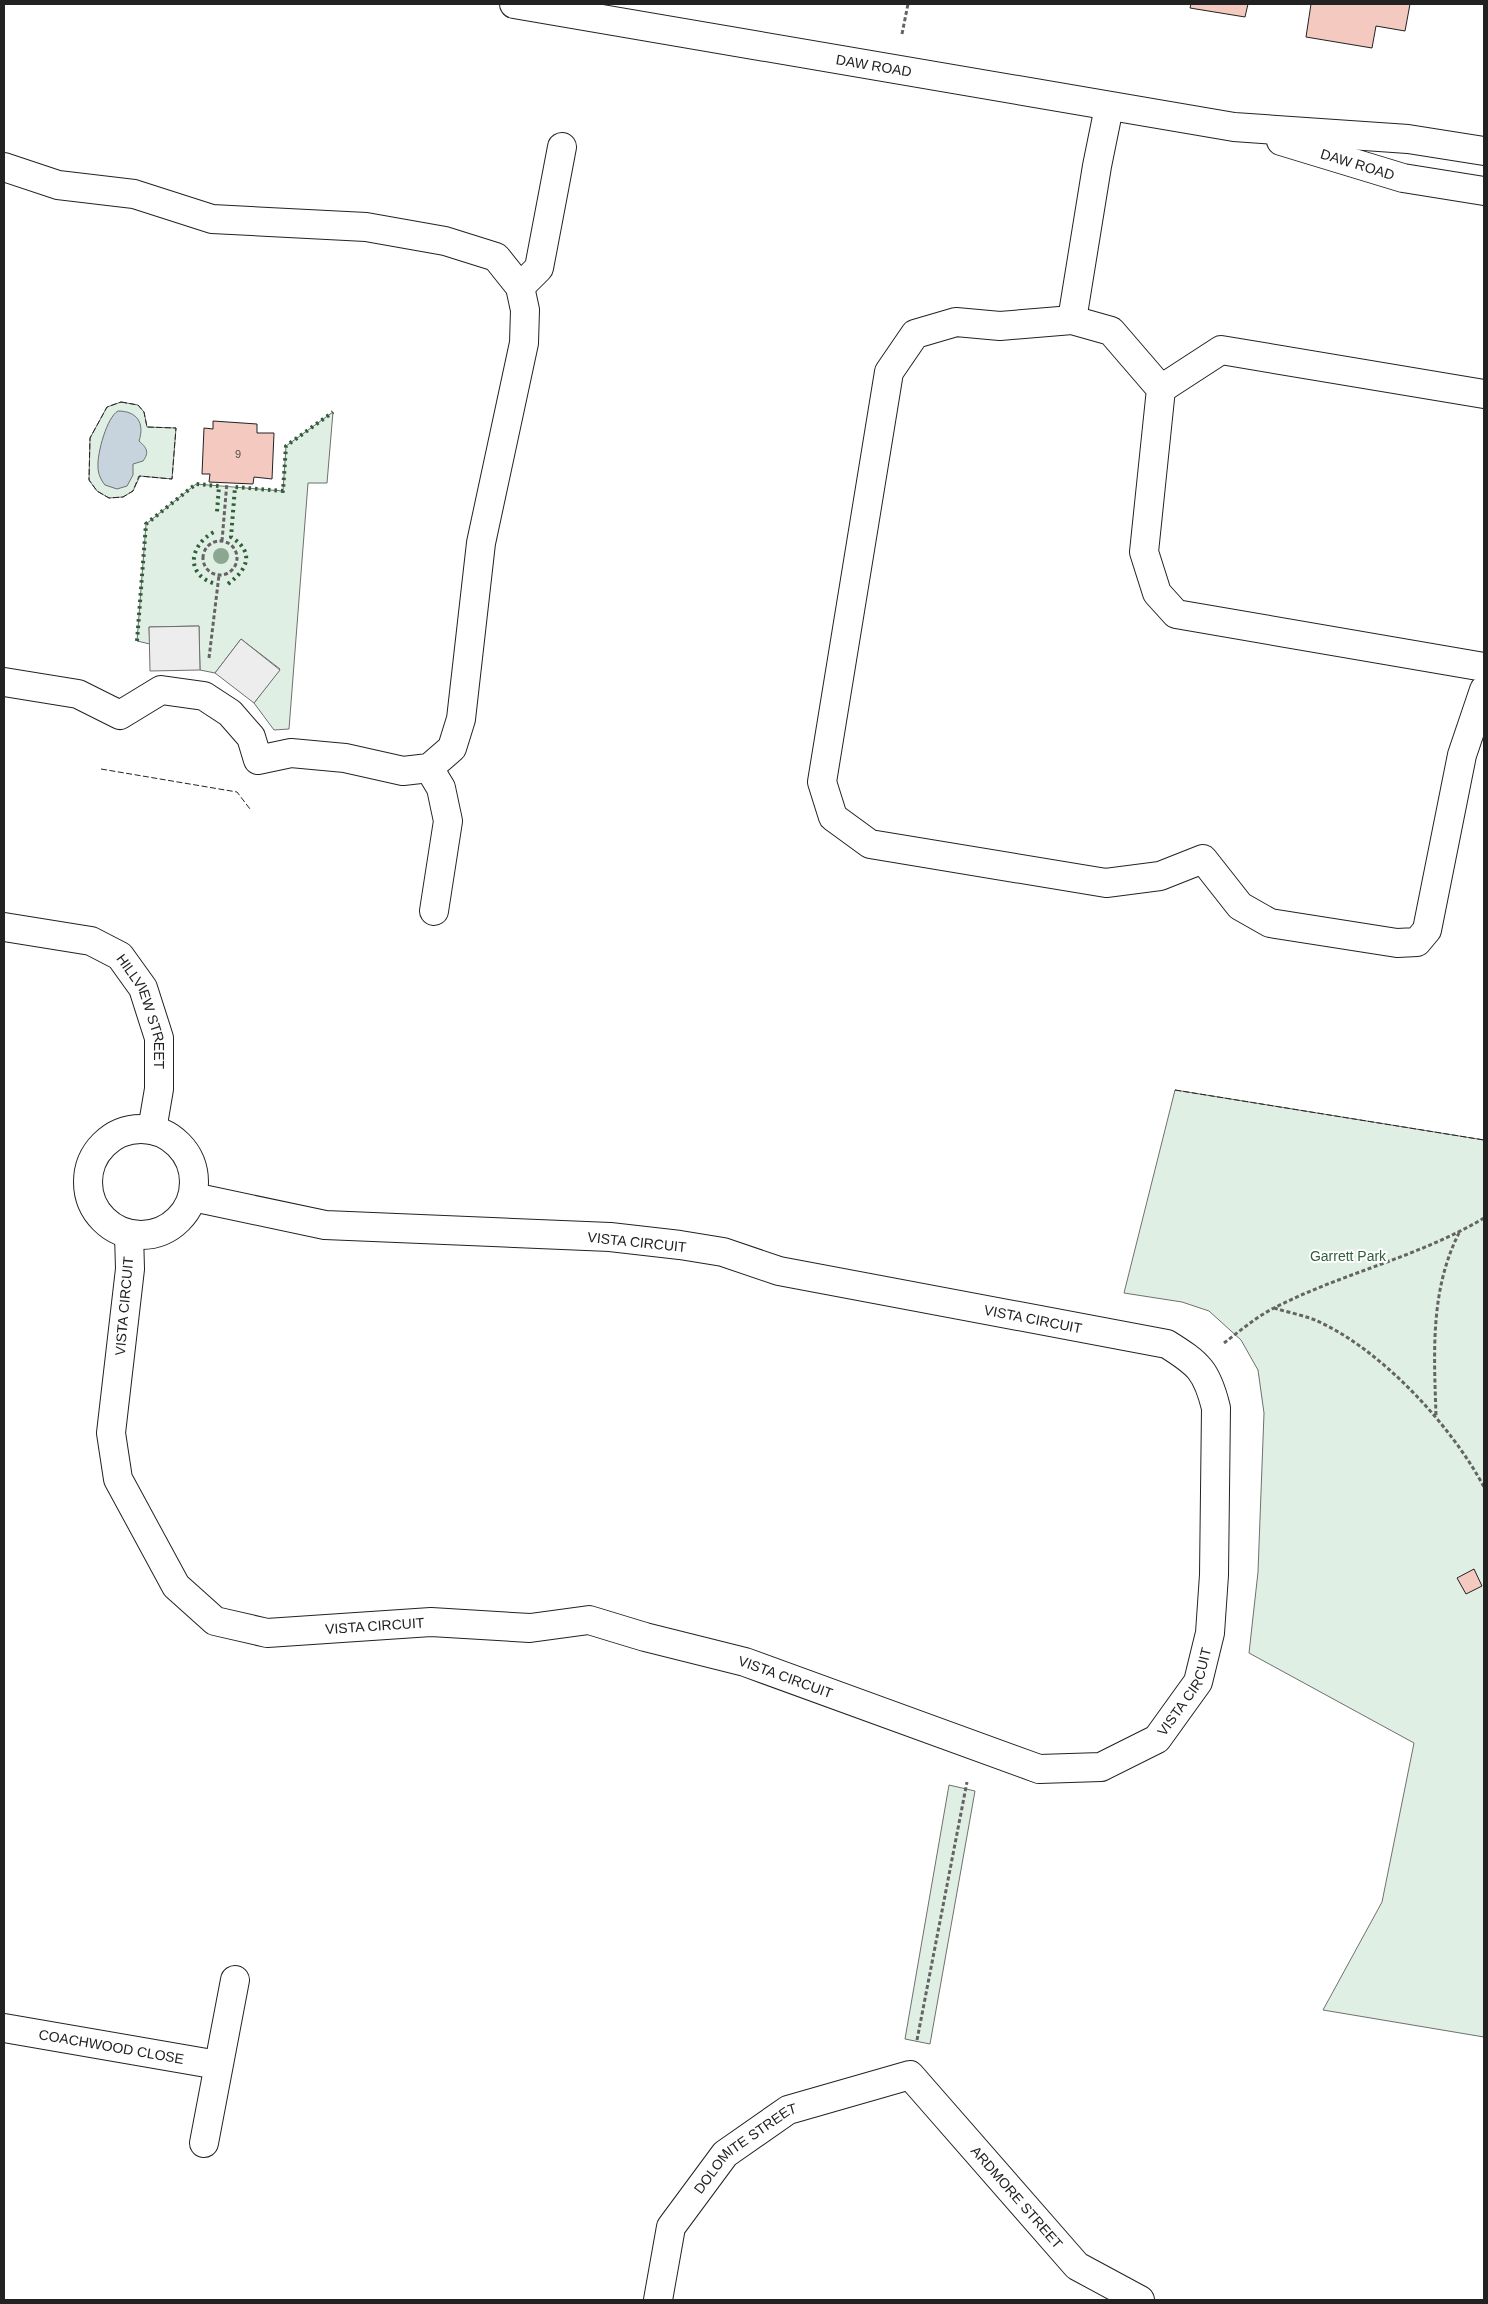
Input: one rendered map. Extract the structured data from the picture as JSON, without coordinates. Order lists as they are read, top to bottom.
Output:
{
  "streets": {
    "street": [
      "DAW ROAD",
      "HILLVIEW STREET",
      "VISTA CIRCUIT",
      "COACHWOOD CLOSE",
      "DOLOMITE STREET",
      "ARDMORE STREET"
    ]
  },
  "crossings": [
    ["HILLVIEW STREET", "VISTA CIRCUIT"],
    ["DOLOMITE STREET", "ARDMORE STREET"]
  ],
  "parks": ["Garrett Park"],
  "house_numbers": ["9"]
}
